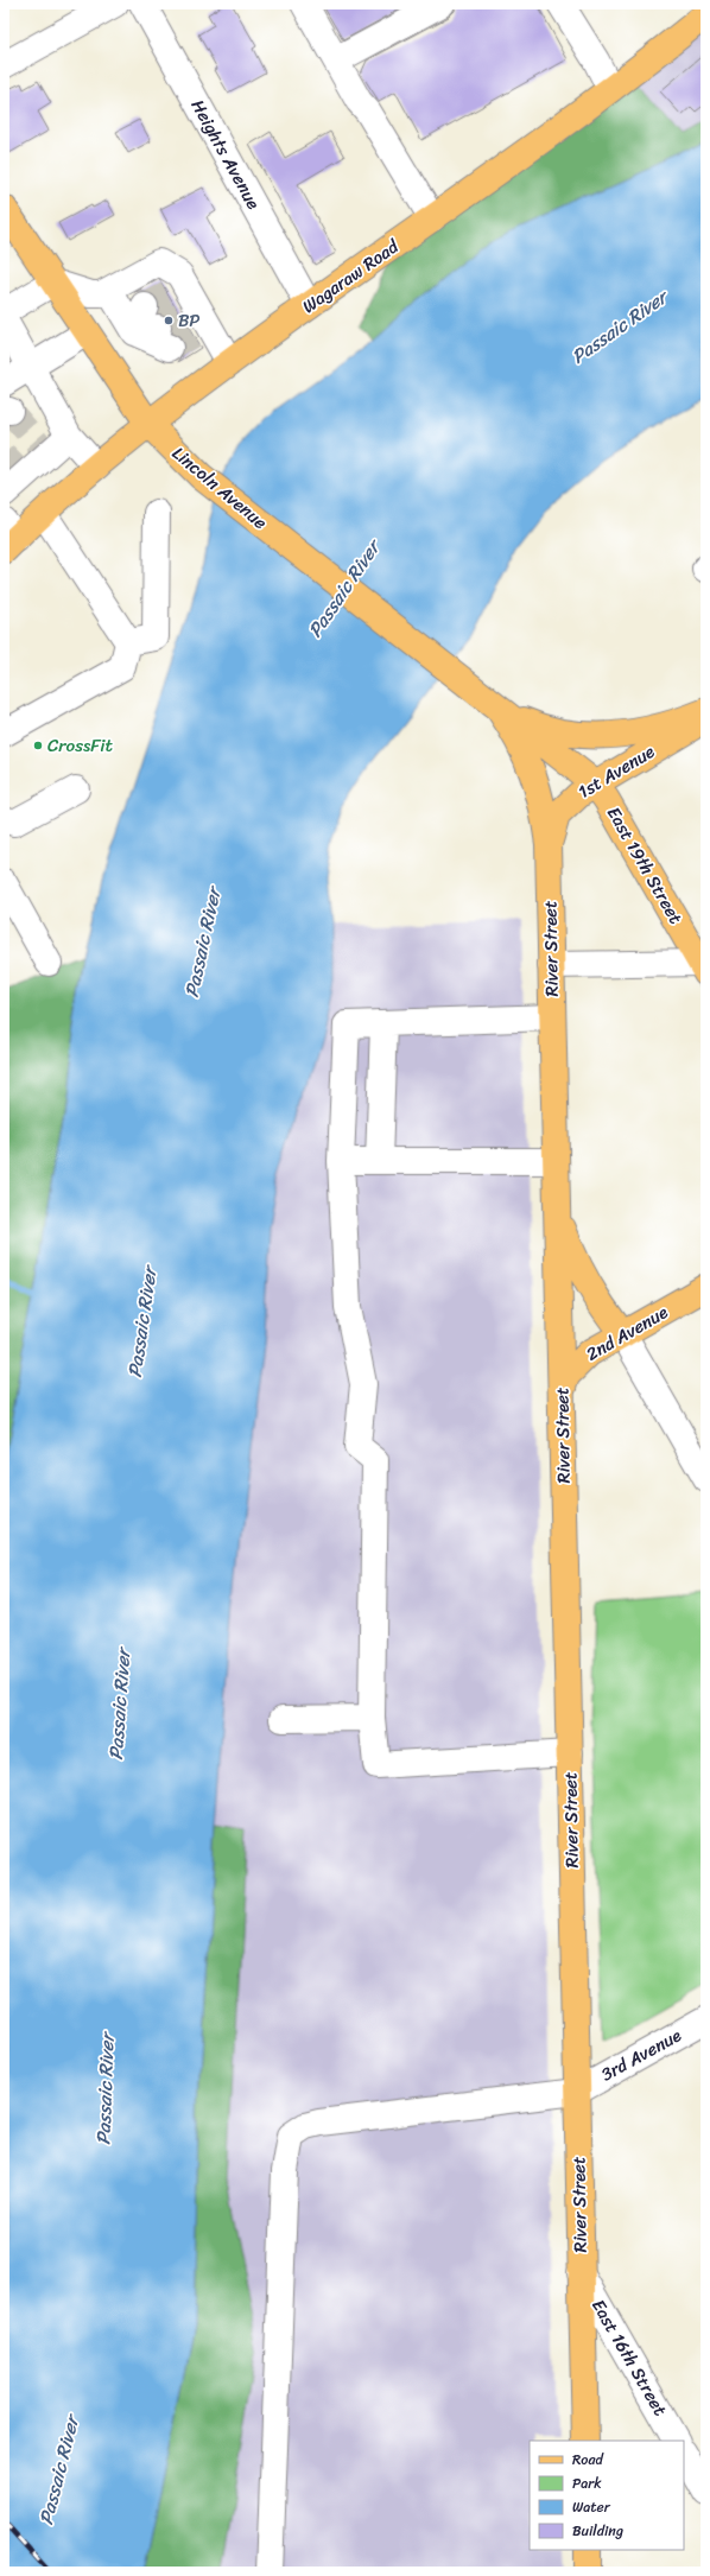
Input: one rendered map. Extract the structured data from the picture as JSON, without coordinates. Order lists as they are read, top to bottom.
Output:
{
  "streets": {
    "main road": [
      "Wagaraw Road",
      "Lincoln Avenue",
      "1st Avenue",
      "East 19th Street",
      "River Street",
      "2nd Avenue"
    ],
    "street": ["Heights Avenue", "3rd Avenue", "East 16th Street"]
  },
  "crossings": [
    ["Heights Avenue", "Wagaraw Road"],
    ["Wagaraw Road", "Lincoln Avenue"],
    ["Lincoln Avenue", "1st Avenue"],
    ["Lincoln Avenue", "East 19th Street"],
    ["Lincoln Avenue", "River Street"],
    ["1st Avenue", "East 19th Street"],
    ["1st Avenue", "River Street"],
    ["River Street", "2nd Avenue"],
    ["River Street", "3rd Avenue"],
    ["River Street", "East 16th Street"]
  ],
  "water": ["Passaic River"],
  "places": ["BP", "CrossFit"],
  "legend": [
    "Road",
    "Park",
    "Water",
    "Building"
  ]
}
